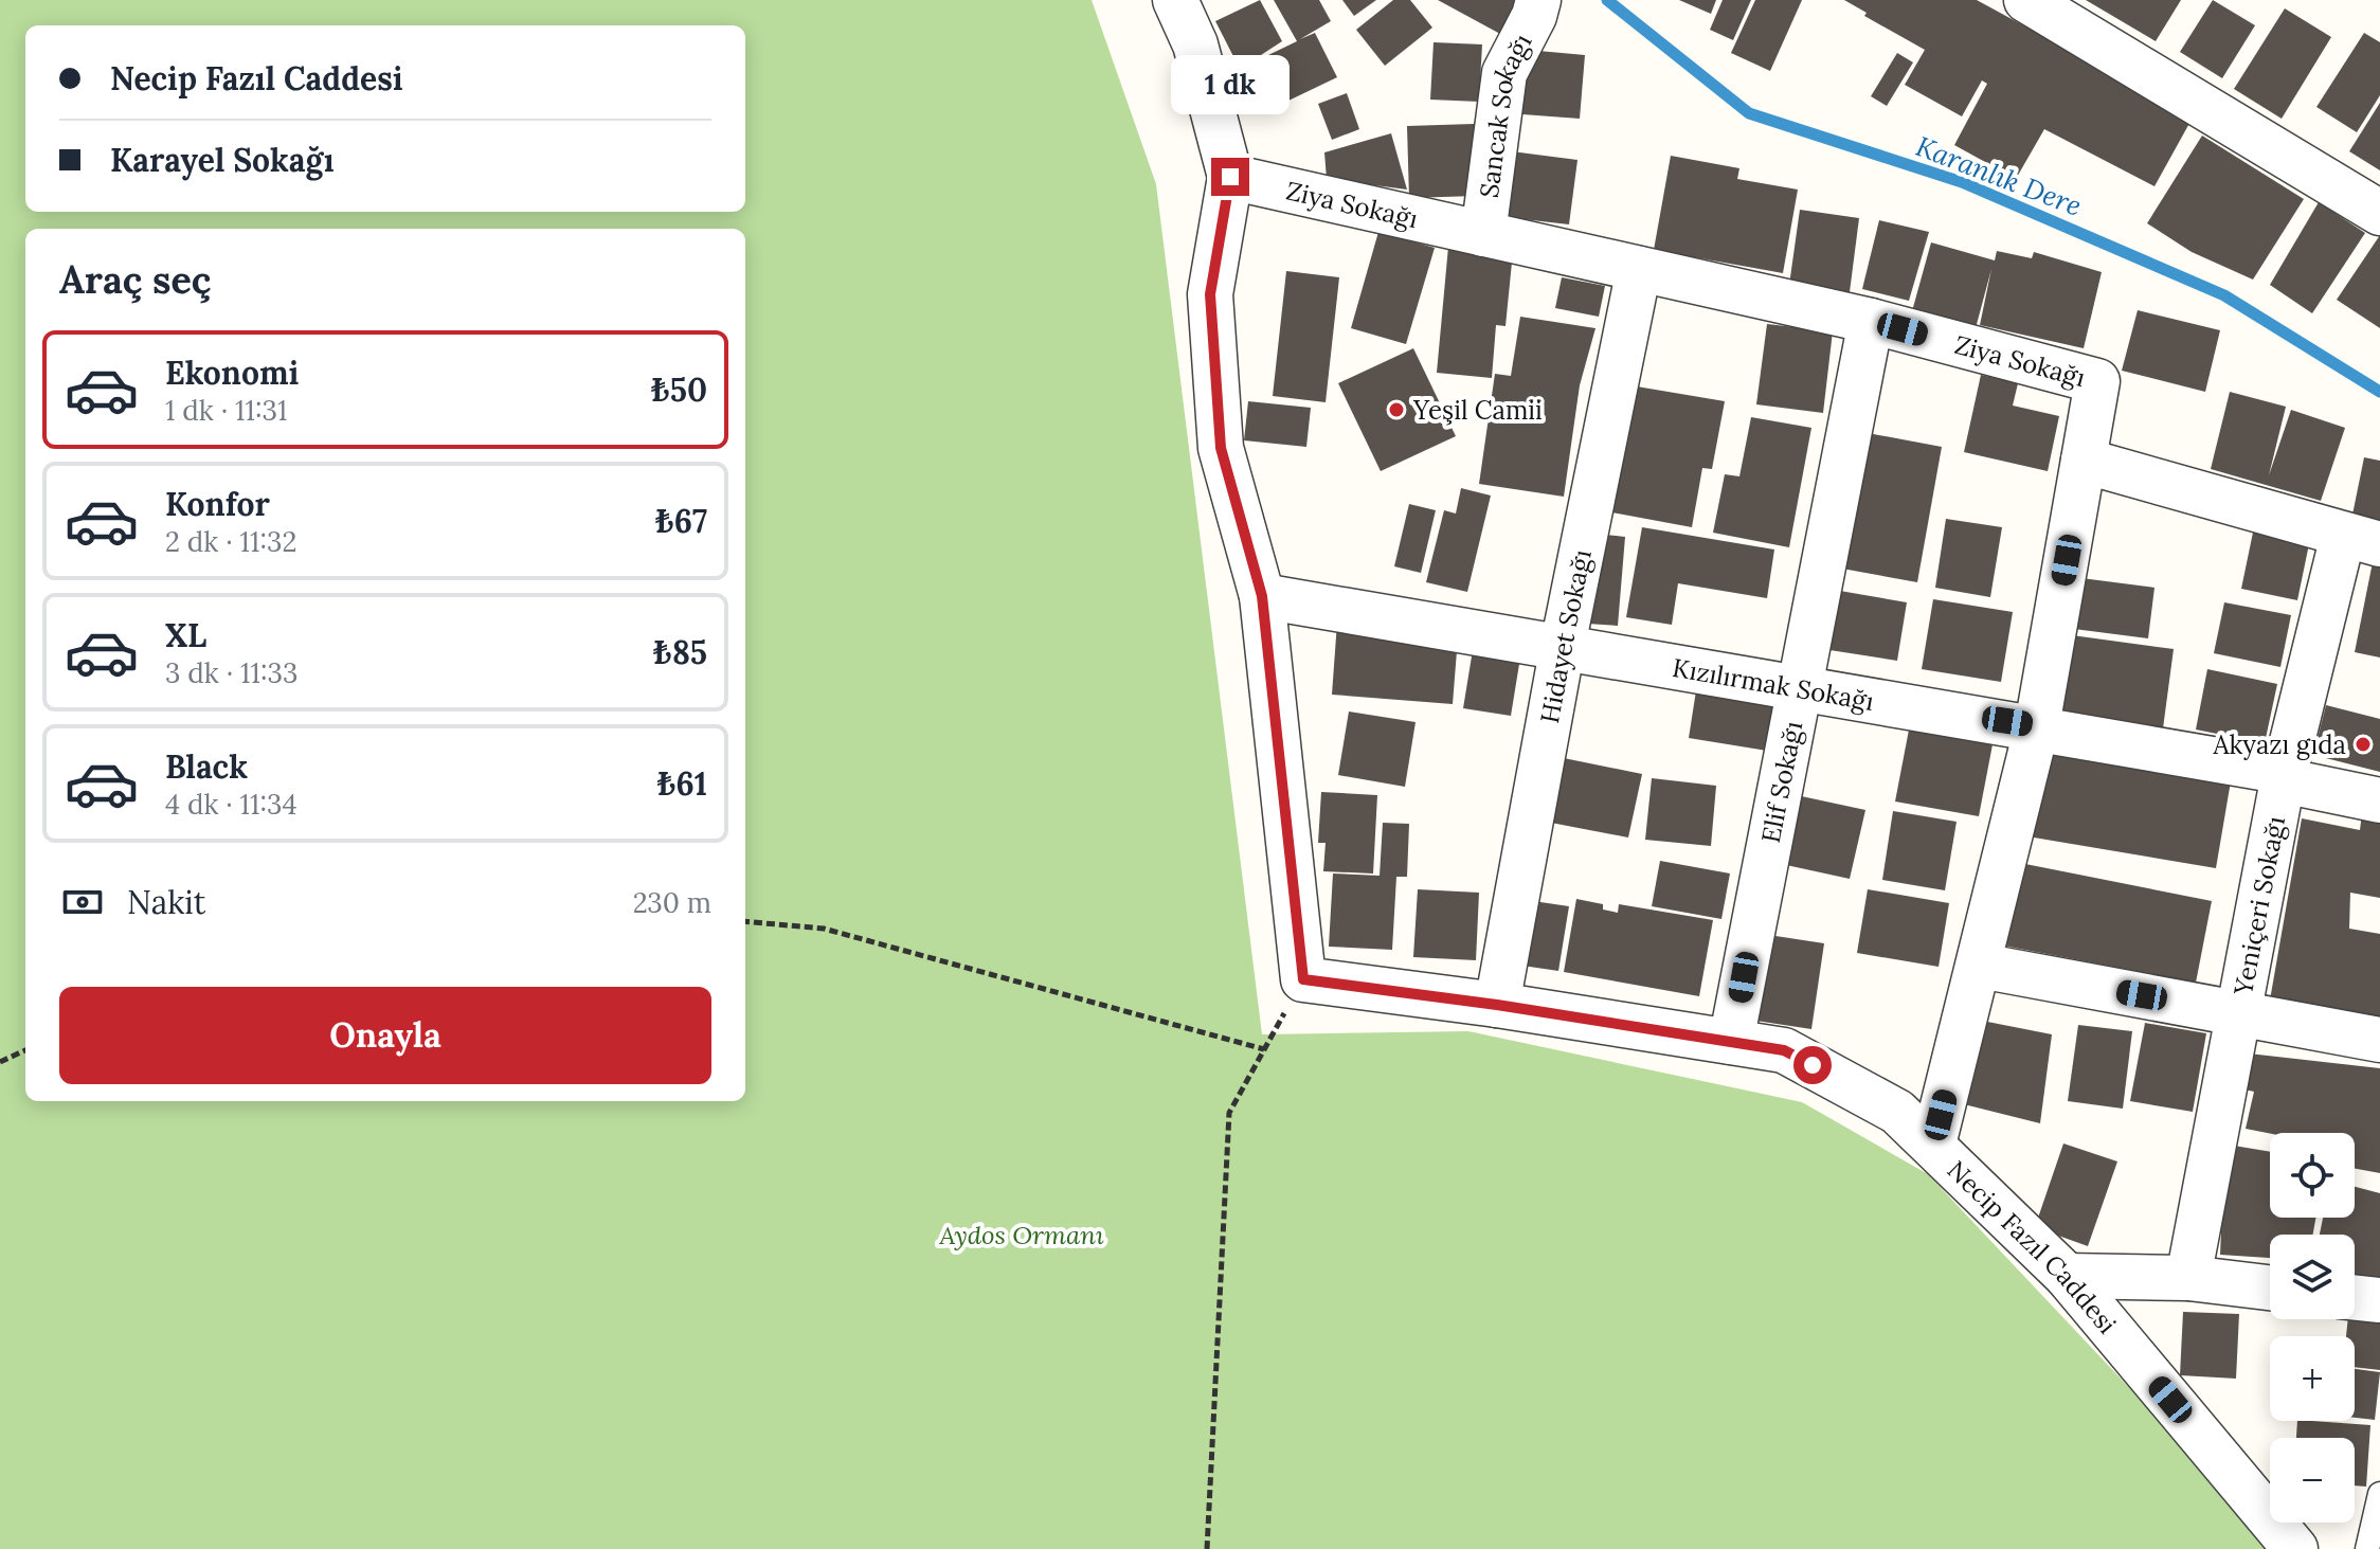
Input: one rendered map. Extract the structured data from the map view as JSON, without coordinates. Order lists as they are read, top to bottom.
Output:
{
  "streets": {
    "street": [
      "Sancak Sokağı",
      "Ziya Sokağı",
      "Hidayet Sokağı",
      "Kızılırmak Sokağı",
      "Elif Sokağı",
      "Yeniçeri Sokağı",
      "Necip Fazıl Caddesi"
    ]
  },
  "crossings": [
    ["Sancak Sokağı", "Ziya Sokağı"],
    ["Ziya Sokağı", "Hidayet Sokağı"],
    ["Ziya Sokağı", "Kızılırmak Sokağı"],
    ["Ziya Sokağı", "Elif Sokağı"],
    ["Ziya Sokağı", "Necip Fazıl Caddesi"],
    ["Hidayet Sokağı", "Kızılırmak Sokağı"],
    ["Hidayet Sokağı", "Necip Fazıl Caddesi"],
    ["Kızılırmak Sokağı", "Elif Sokağı"],
    ["Kızılırmak Sokağı", "Yeniçeri Sokağı"],
    ["Elif Sokağı", "Necip Fazıl Caddesi"]
  ],
  "water": ["Karanlık Dere"],
  "parks": ["Aydos Ormanı"],
  "places": ["Yeşil Camii", "Akyazı gıda"],
  "page": {
    "banner": ["Necip Fazıl Caddesi", "Karayel Sokağı"],
    "bubble": "1 dk",
    "heading": "Araç seç",
    "list": [
      {
        "name": "Ekonomi",
        "note": "1 dk · 11:31",
        "value": "₺50"
      },
      {
        "name": "Konfor",
        "note": "2 dk · 11:32",
        "value": "₺67"
      },
      {
        "name": "XL",
        "note": "3 dk · 11:33",
        "value": "₺85"
      },
      {
        "name": "Black",
        "note": "4 dk · 11:34",
        "value": "₺61"
      }
    ],
    "pay": ["Nakit", "230 m"],
    "buttons": "Onayla",
    "map_buttons": ["+", "−"]
  }
}
